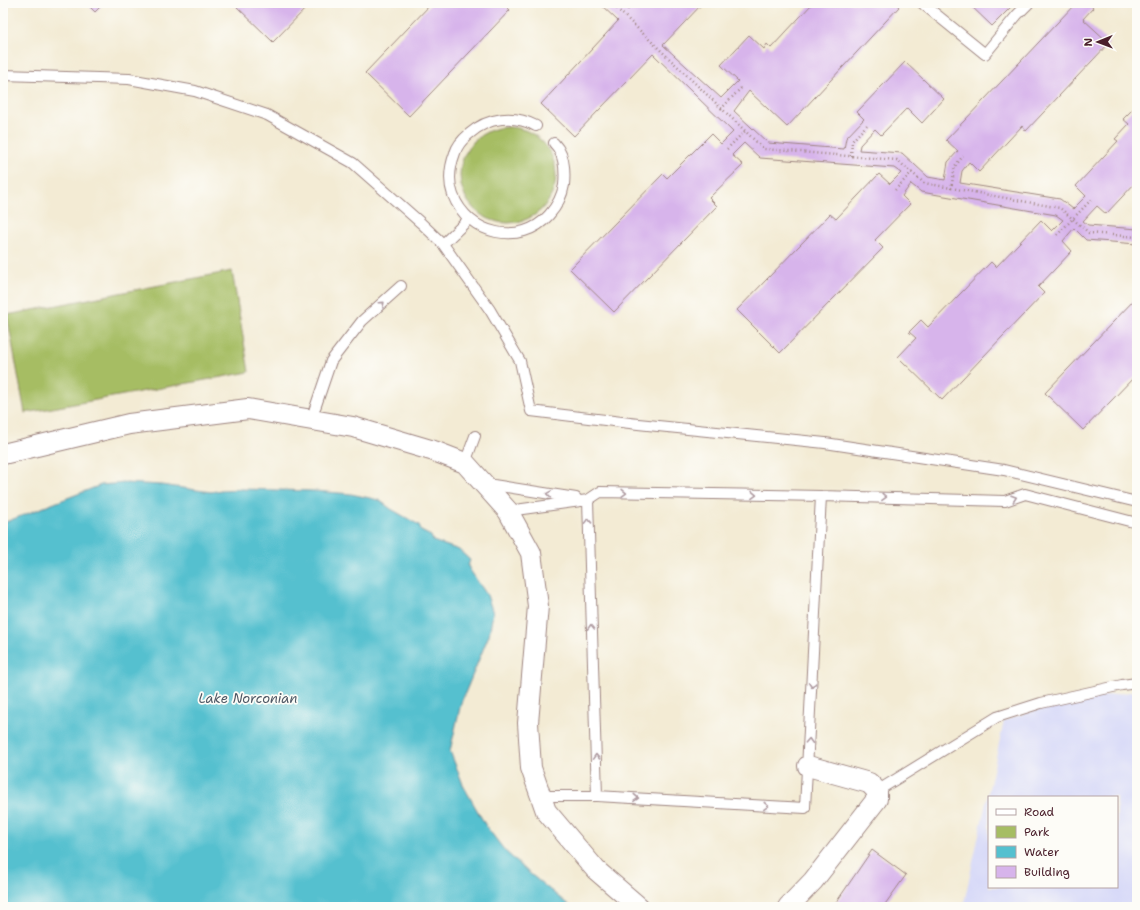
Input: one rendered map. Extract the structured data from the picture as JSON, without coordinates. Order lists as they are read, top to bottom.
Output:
{
  "water": ["Lake Norconian"],
  "legend": [
    "Road",
    "Park",
    "Water",
    "Building"
  ],
  "north": "left"
}
